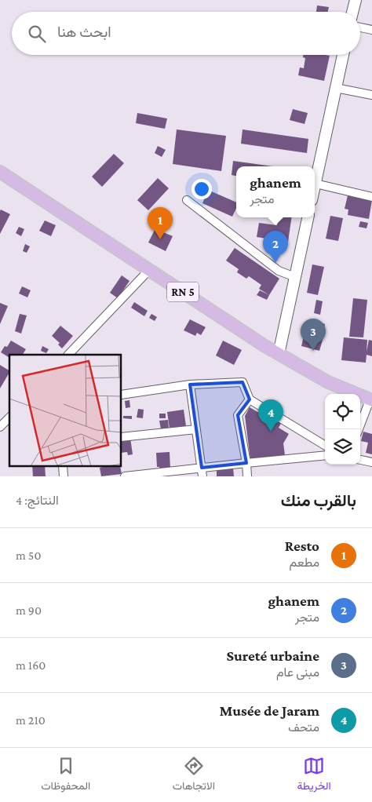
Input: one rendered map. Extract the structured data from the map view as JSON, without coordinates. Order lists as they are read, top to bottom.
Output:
{
  "streets": {
    "main road": ["RN 5"]
  },
  "page": {
    "search": "ابحث هنا",
    "popup": ["ghanem", "متجر"],
    "pins": [
      "1",
      "2",
      "3",
      "4"
    ],
    "heading": ["بالقرب منك", "النتائج: 4"],
    "list": [
      {
        "mark": "1",
        "name": "Resto",
        "note": "مطعم",
        "value": "50 m"
      },
      {
        "mark": "2",
        "name": "ghanem",
        "note": "متجر",
        "value": "90 m"
      },
      {
        "mark": "3",
        "name": "Sureté urbaine",
        "note": "مبنى عام",
        "value": "160 m"
      },
      {
        "mark": "4",
        "name": "Musée de Jaram",
        "note": "متحف",
        "value": "210 m"
      }
    ],
    "nav": ["الخريطة", "الاتجاهات", "المحفوظات"]
  }
}
